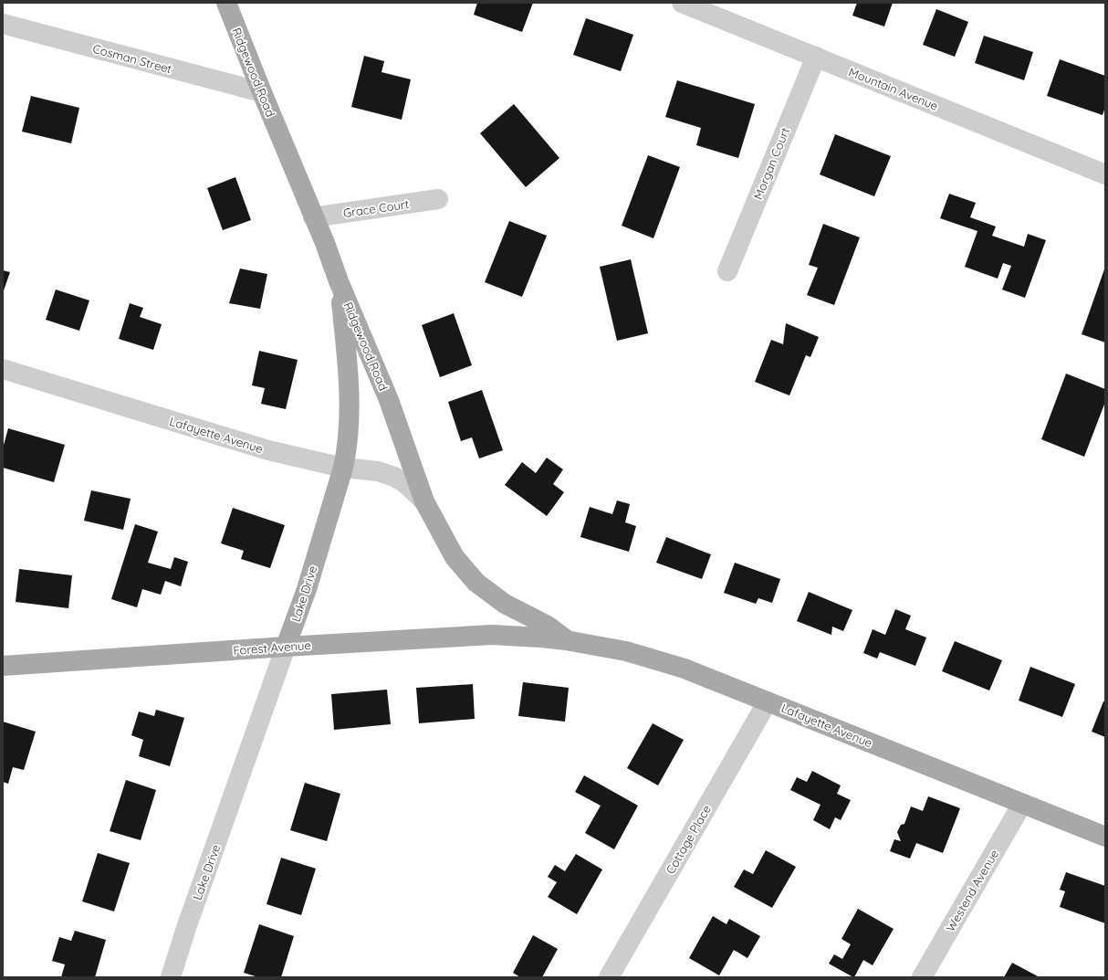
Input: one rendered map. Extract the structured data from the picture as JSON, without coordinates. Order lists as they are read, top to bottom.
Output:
{
  "streets": {
    "main road": [
      "Ridgewood Road",
      "Lafayette Avenue",
      "Lake Drive",
      "Forest Avenue"
    ],
    "street": [
      "Cosman Street",
      "Mountain Avenue",
      "Morgan Court",
      "Grace Court",
      "Cottage Place",
      "Westend Avenue"
    ]
  },
  "crossings": [
    ["Cosman Street", "Ridgewood Road"],
    ["Ridgewood Road", "Grace Court"],
    ["Ridgewood Road", "Lafayette Avenue"],
    ["Ridgewood Road", "Lake Drive"],
    ["Mountain Avenue", "Morgan Court"],
    ["Lafayette Avenue", "Lake Drive"],
    ["Lafayette Avenue", "Forest Avenue"],
    ["Lafayette Avenue", "Cottage Place"],
    ["Lafayette Avenue", "Westend Avenue"],
    ["Lake Drive", "Forest Avenue"]
  ]
}
